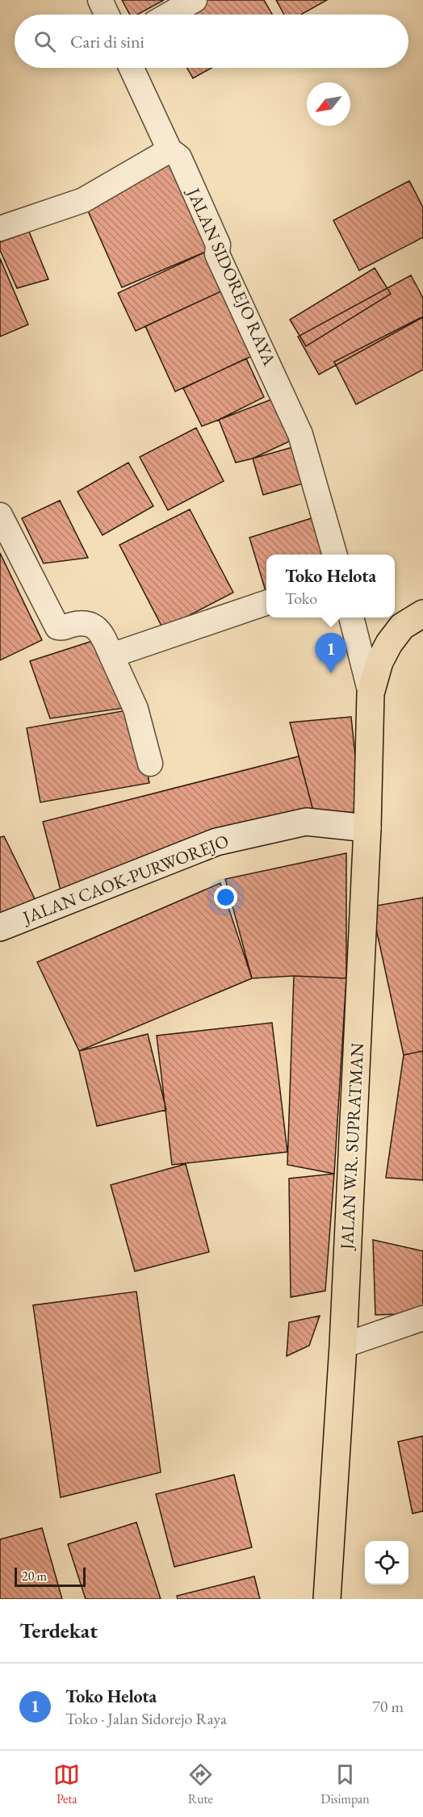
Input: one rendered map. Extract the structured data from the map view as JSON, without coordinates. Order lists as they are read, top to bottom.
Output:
{
  "streets": {
    "main road": ["JALAN W.R. SUPRATMAN"],
    "street": ["JALAN SIDOREJO RAYA", "JALAN CAOK-PURWOREJO"]
  },
  "crossings": [
    ["JALAN CAOK-PURWOREJO", "JALAN W.R. SUPRATMAN"]
  ],
  "scale_bar": "20 m",
  "north": "bottom left",
  "page": {
    "search": "Cari di sini",
    "popup": ["Toko Helota", "Toko"],
    "pins": "1",
    "scale": "20 m",
    "heading": "Terdekat",
    "list": [
      {
        "mark": "1",
        "name": "Toko Helota",
        "note": "Toko · Jalan Sidorejo Raya",
        "value": "70 m"
      }
    ],
    "nav": ["Peta", "Rute", "Disimpan"]
  }
}
